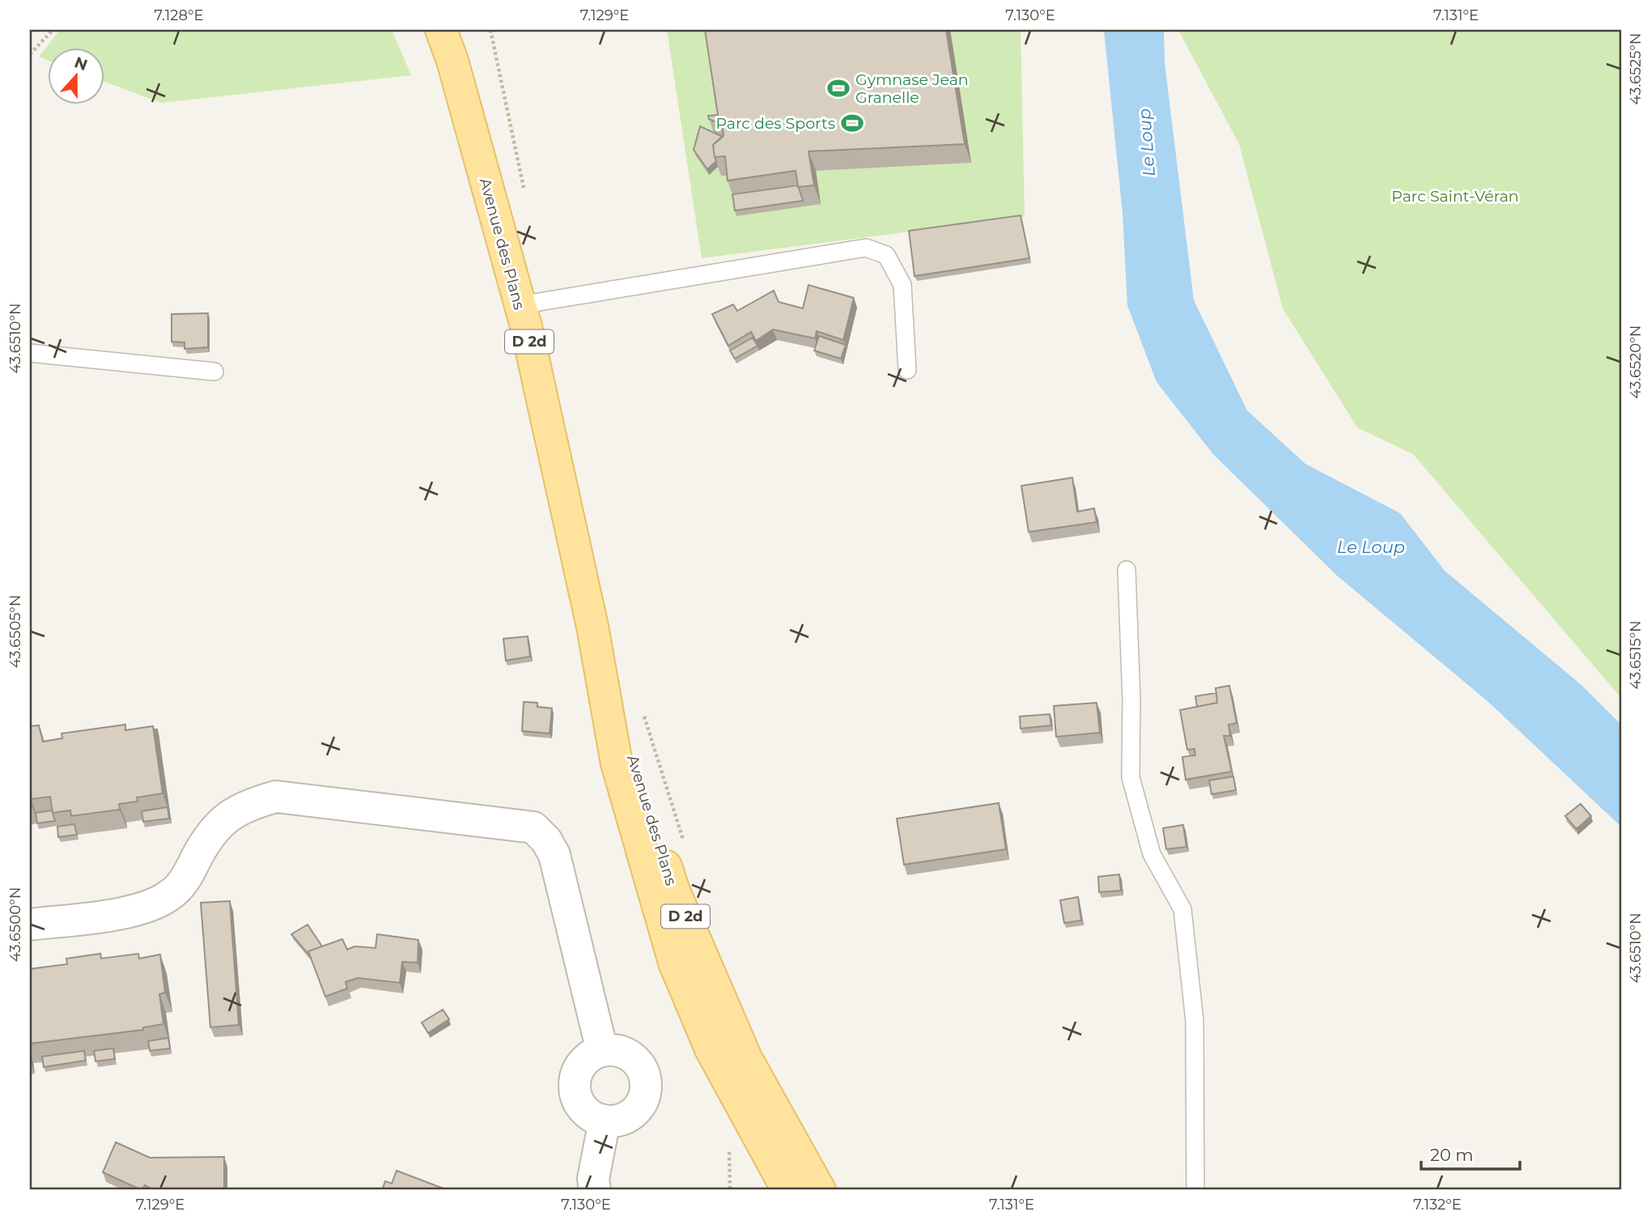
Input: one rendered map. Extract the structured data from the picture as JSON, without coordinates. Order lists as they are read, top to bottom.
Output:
{
  "streets": {
    "main road": ["Avenue des Plans", "D 2d"]
  },
  "water": ["Le Loup"],
  "parks": ["Parc Saint-Véran"],
  "places": {
    "sports": ["Gymnase Jean Granelle", "Parc des Sports"]
  },
  "scale_bar": "20 m",
  "north": "top",
  "coordinates": [
    "7.128°E",
    "7.129°E",
    "7.130°E",
    "7.131°E",
    "43.6525°N",
    "43.6510°N",
    "43.6520°N",
    "43.6505°N",
    "43.6515°N",
    "43.6500°N",
    "7.132°E"
  ]
}
